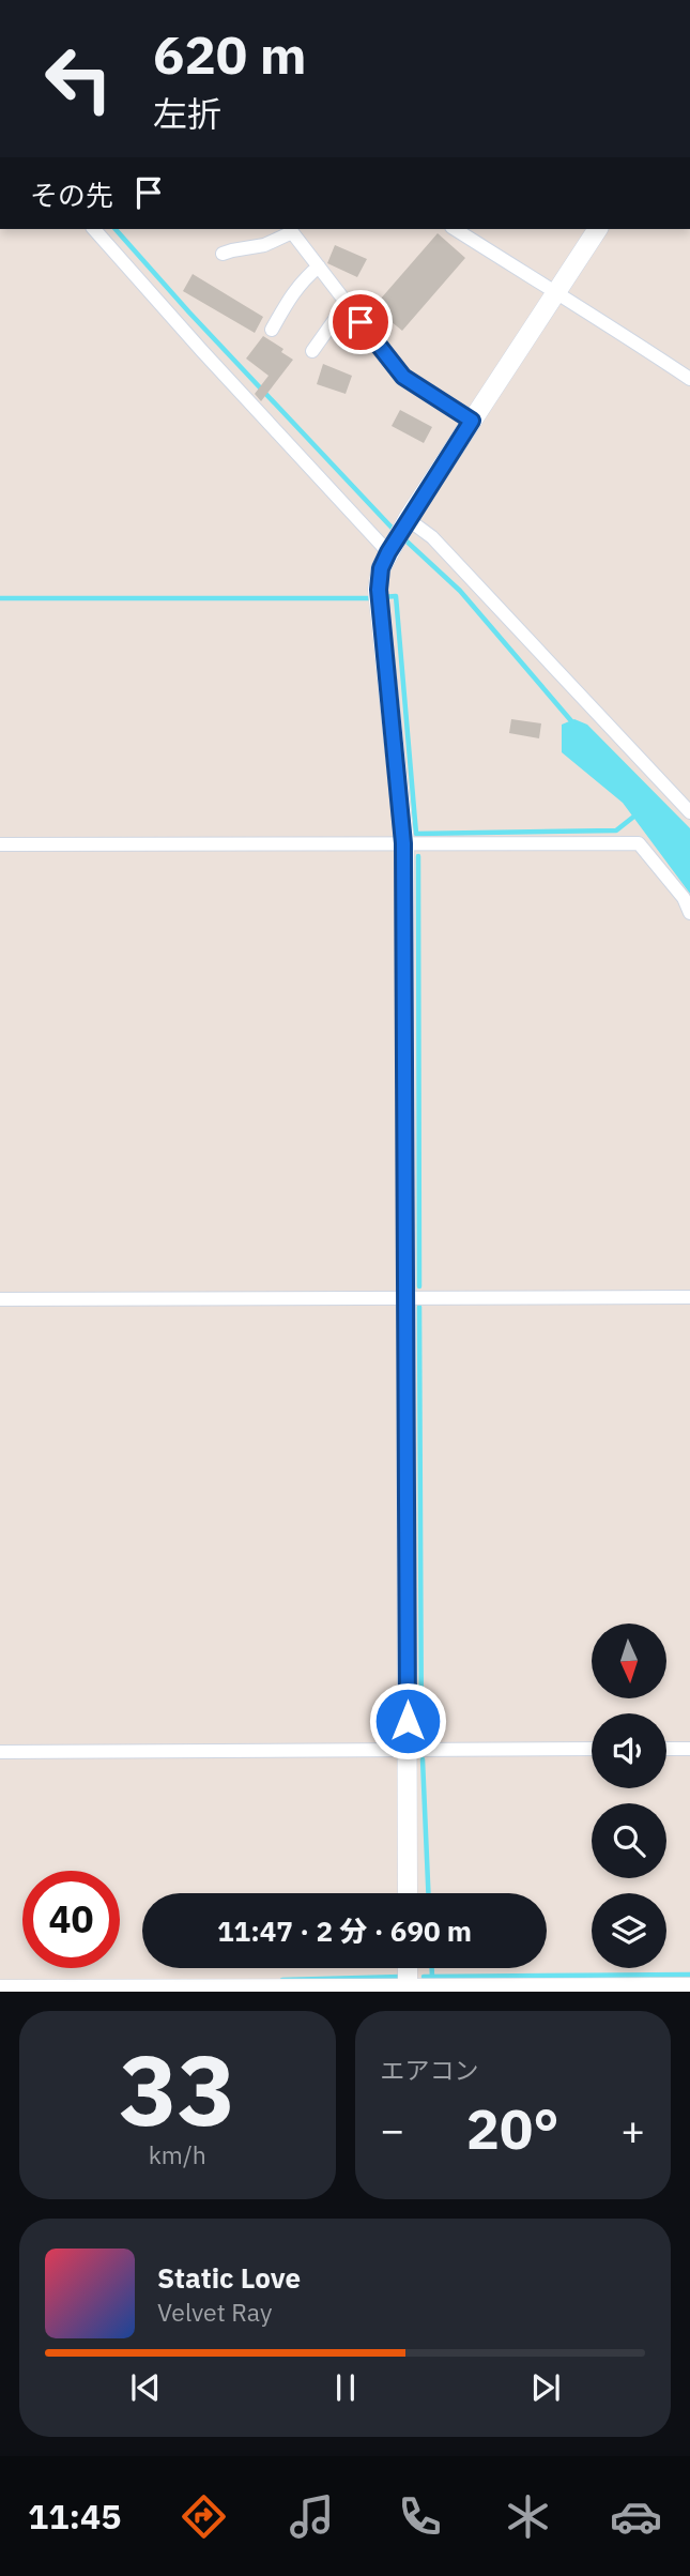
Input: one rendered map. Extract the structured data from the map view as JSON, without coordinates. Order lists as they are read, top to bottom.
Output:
{
  "north": "bottom",
  "page": {
    "turn": ["620 m", "左折"],
    "then": "その先",
    "limit": "40",
    "trip": "11:47 · 2 分 · 690 m",
    "tile": [
      ["33", "km/h"],
      "エアコン"
    ],
    "heat": ["−", "20°", "+"],
    "song": ["Static Love", "Velvet Ray"],
    "tabs": "11:45"
  }
}
